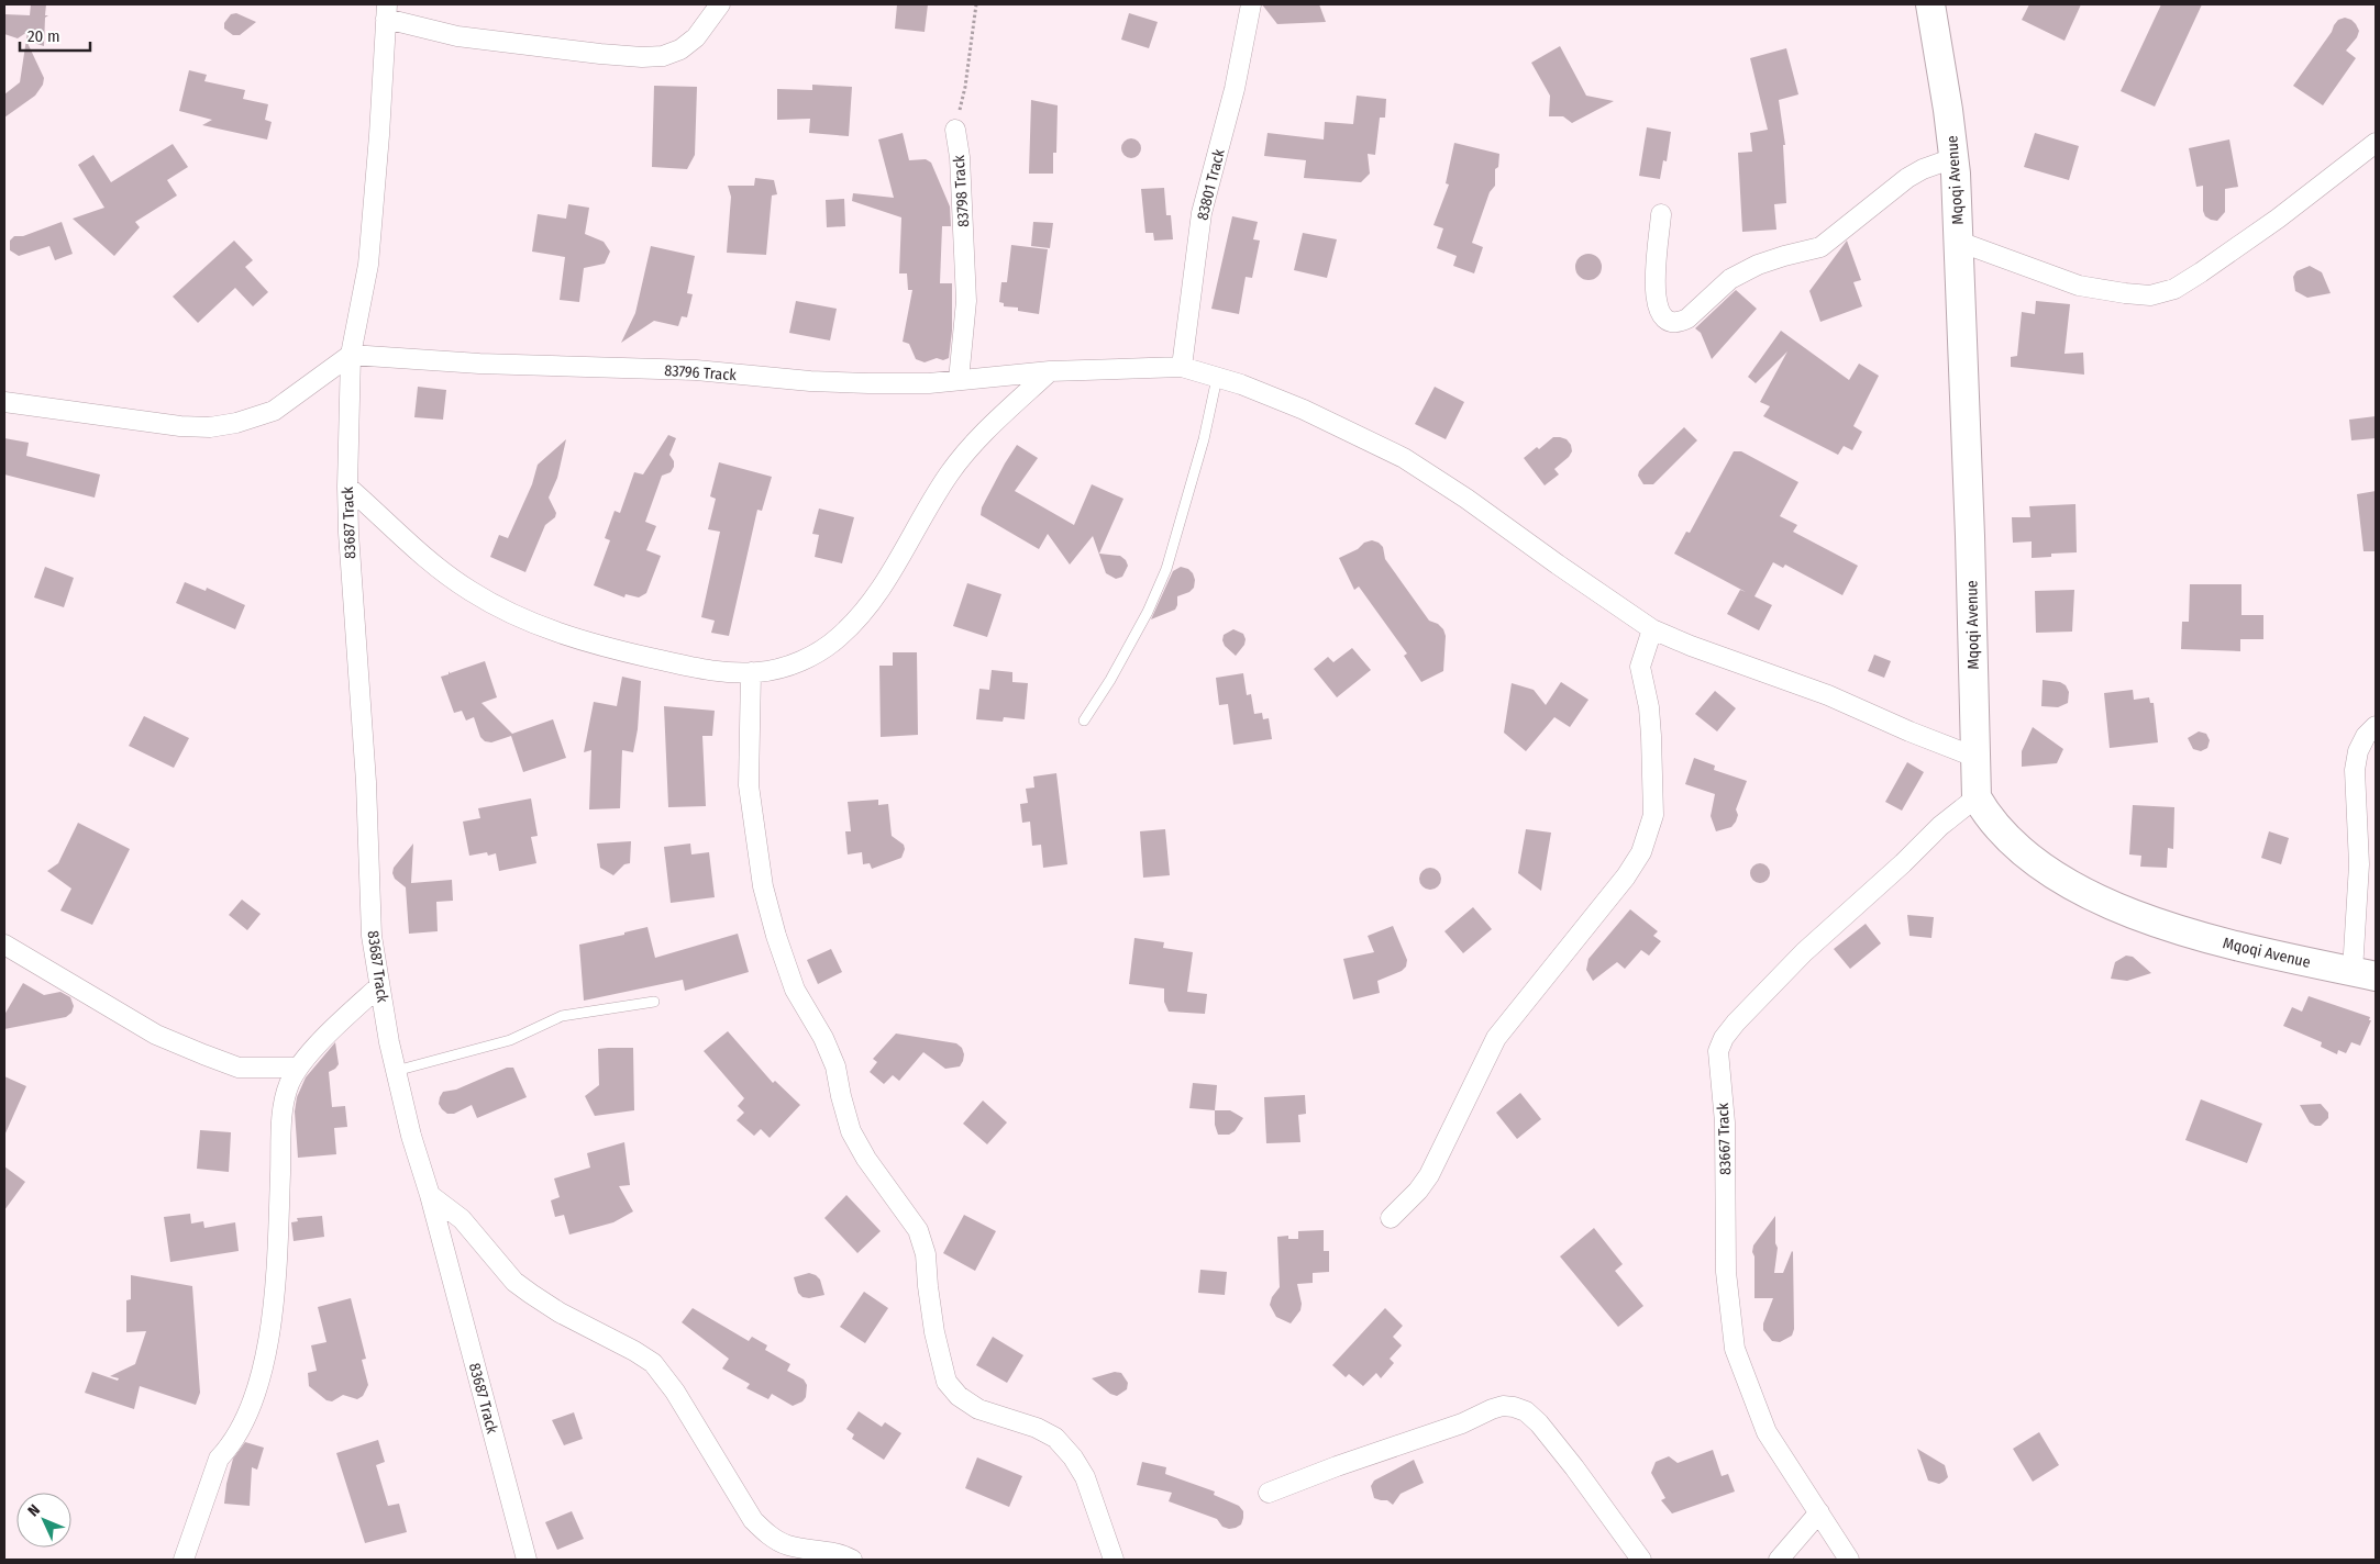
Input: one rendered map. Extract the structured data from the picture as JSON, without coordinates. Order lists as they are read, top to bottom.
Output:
{
  "streets": {
    "street": [
      "Mqoqi Avenue",
      "83801 Track",
      "83798 Track",
      "83796 Track",
      "83687 Track",
      "83667 Track"
    ]
  },
  "crossings": [
    ["Mqoqi Avenue", "83796 Track"],
    ["Mqoqi Avenue", "83667 Track"],
    ["83801 Track", "83796 Track"],
    ["83798 Track", "83796 Track"],
    ["83796 Track", "83687 Track"]
  ],
  "scale_bar": "20 m",
  "north": "top left"
}
